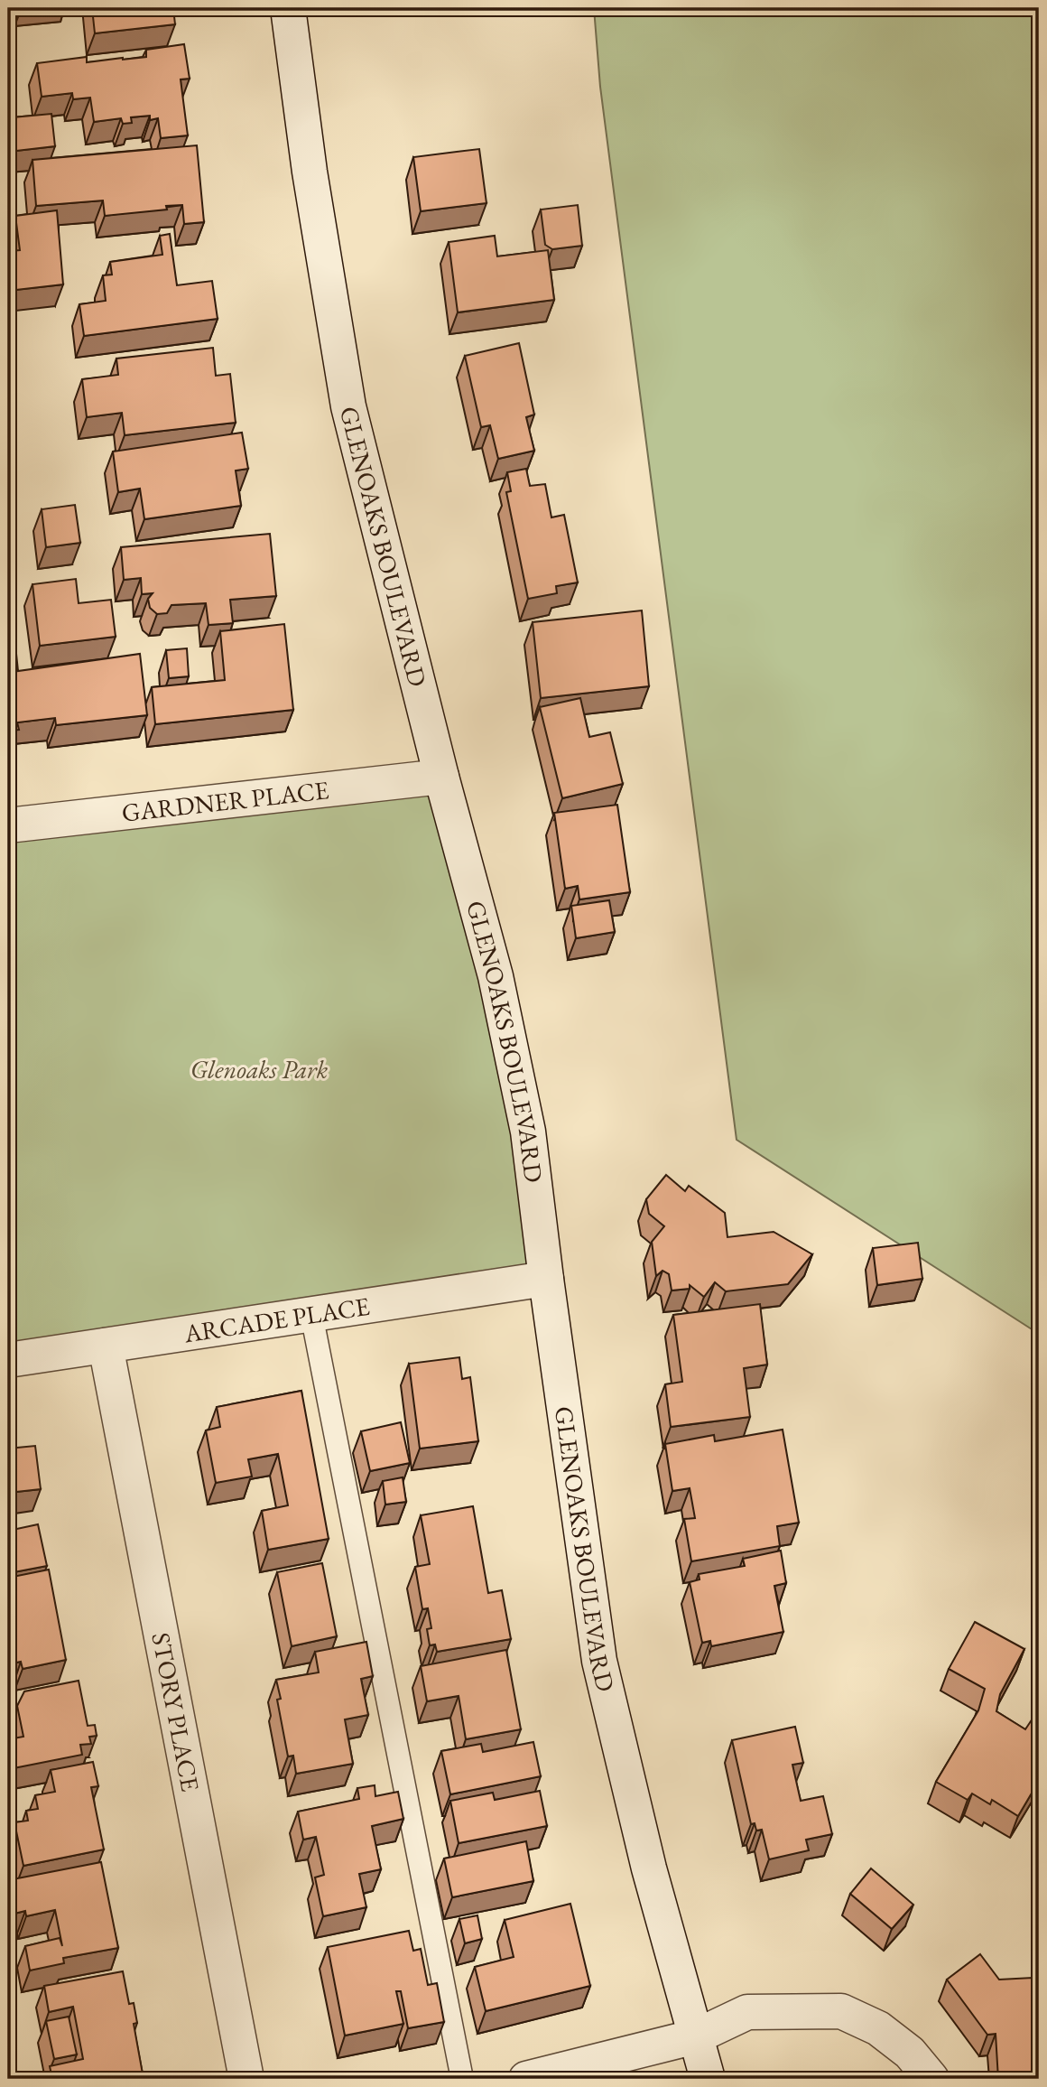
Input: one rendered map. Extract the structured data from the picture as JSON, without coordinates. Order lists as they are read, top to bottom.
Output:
{
  "streets": {
    "street": [
      "GLENOAKS BOULEVARD",
      "GARDNER PLACE",
      "ARCADE PLACE",
      "STORY PLACE"
    ]
  },
  "crossings": [
    ["GLENOAKS BOULEVARD", "GARDNER PLACE"],
    ["GLENOAKS BOULEVARD", "ARCADE PLACE"],
    ["ARCADE PLACE", "STORY PLACE"]
  ],
  "parks": ["Glenoaks Park"]
}
